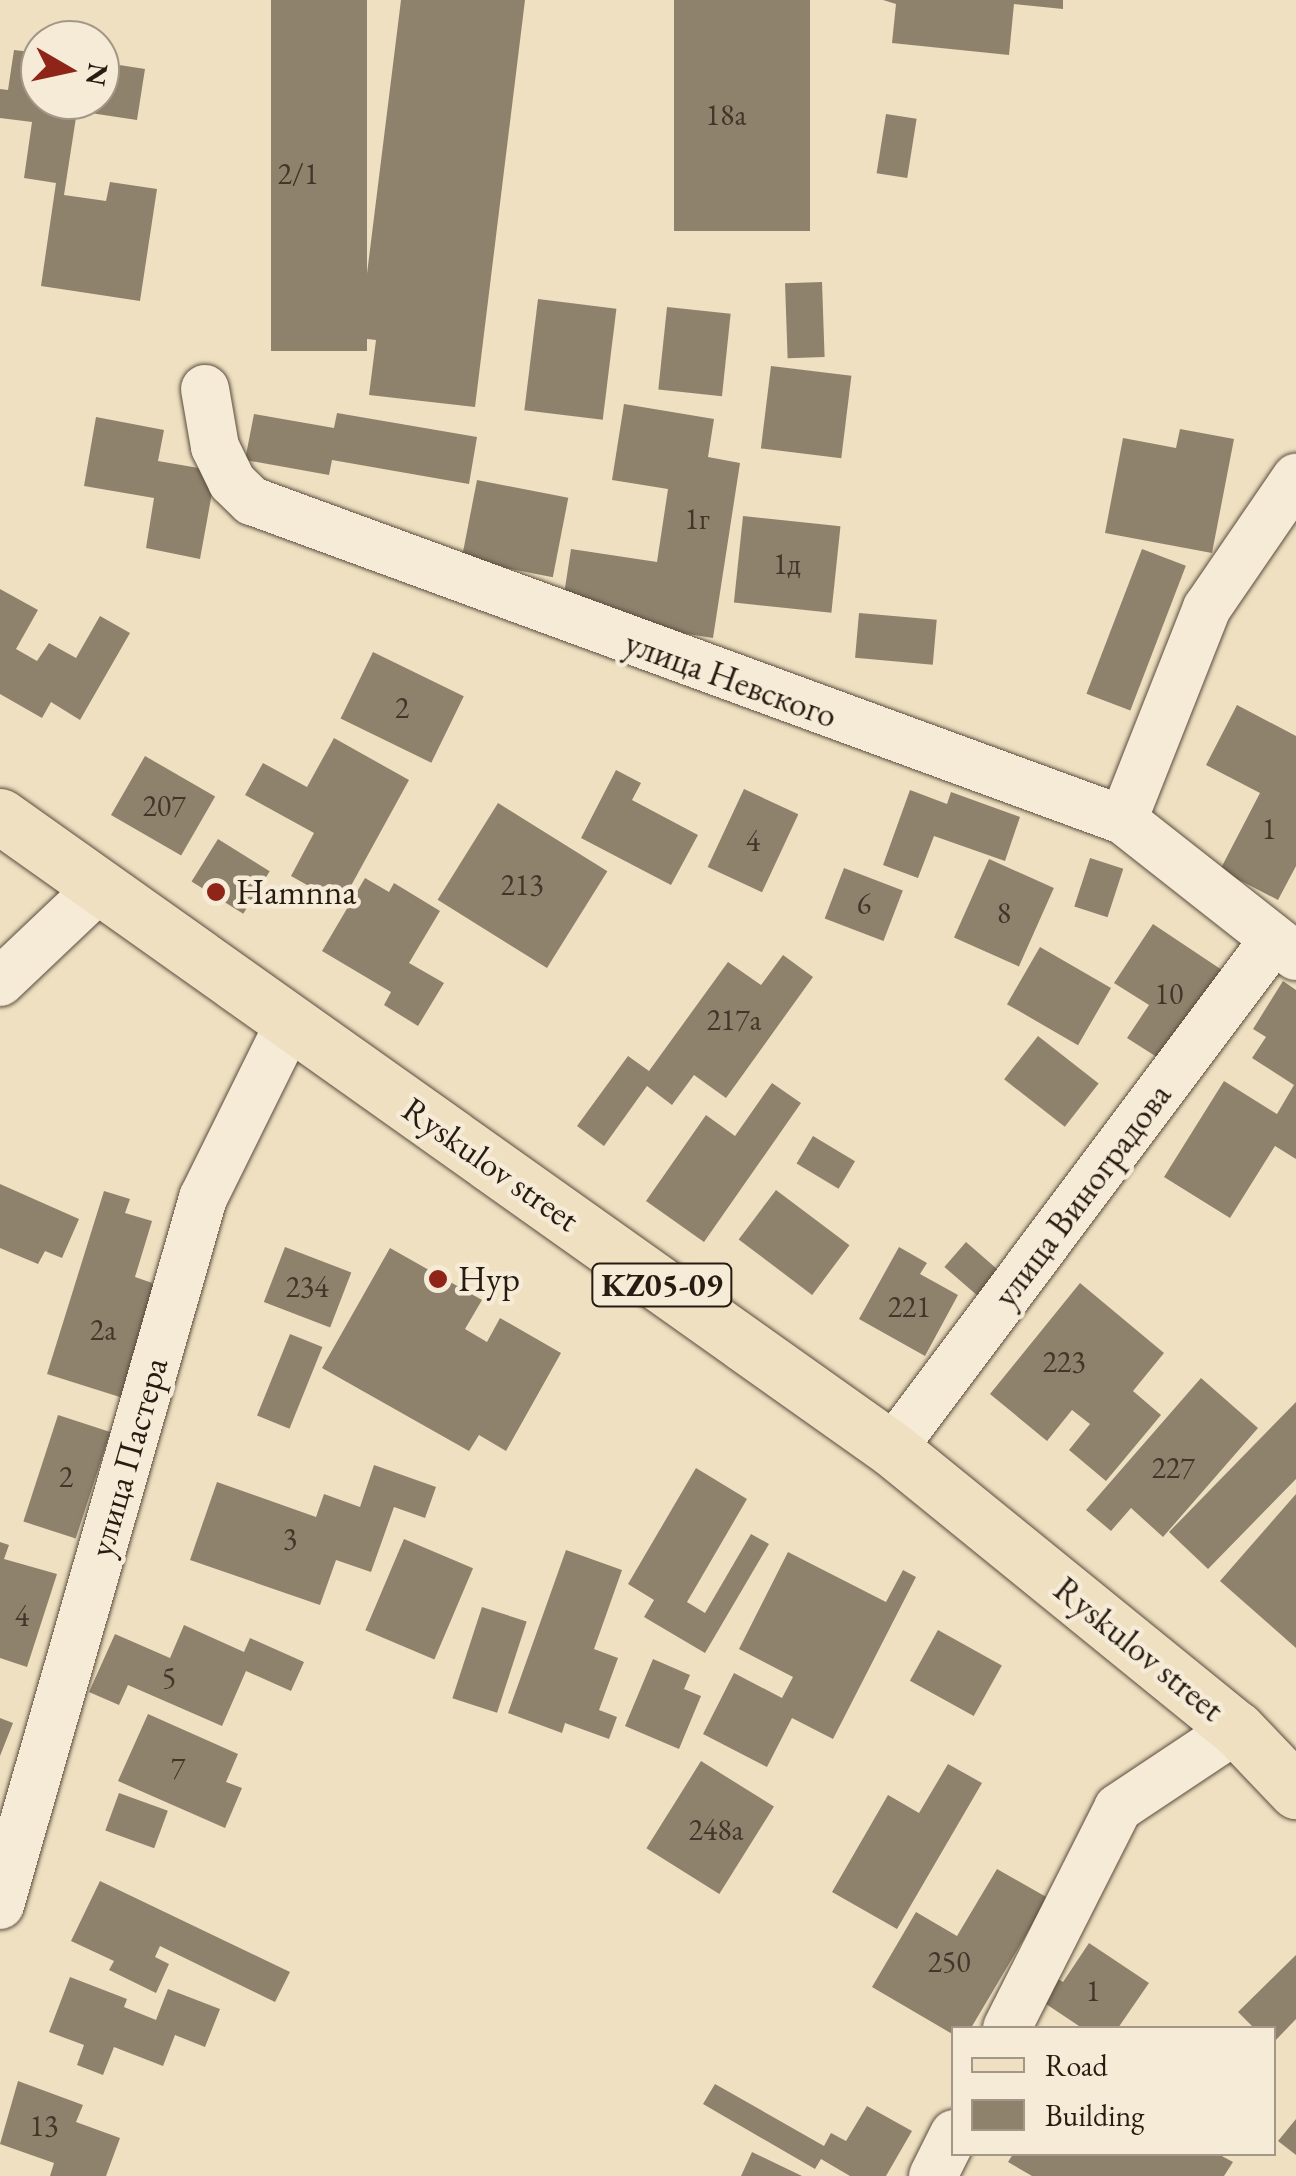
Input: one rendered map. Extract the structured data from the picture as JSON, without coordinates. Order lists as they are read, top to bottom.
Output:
{
  "streets": {
    "main road": ["Ryskulov street", "KZ05-09"],
    "street": ["улица Невского", "улица Виноградова", "улица Пастера"]
  },
  "crossings": [
    ["улица Невского", "улица Виноградова"],
    ["Ryskulov street", "улица Виноградова"],
    ["Ryskulov street", "улица Пастера"]
  ],
  "places": ["Hamnna", "Hyp"],
  "house_numbers": [
    "18a",
    "2/1",
    "1г",
    "1д",
    "2",
    "207",
    "1",
    "4",
    "213",
    "6",
    "8",
    "10",
    "217а",
    "234",
    "221",
    "2а",
    "223",
    "227",
    "2",
    "3",
    "4",
    "5",
    "7",
    "248а",
    "250",
    "1",
    "13"
  ],
  "legend": ["Road", "Building"],
  "north": "right"
}
